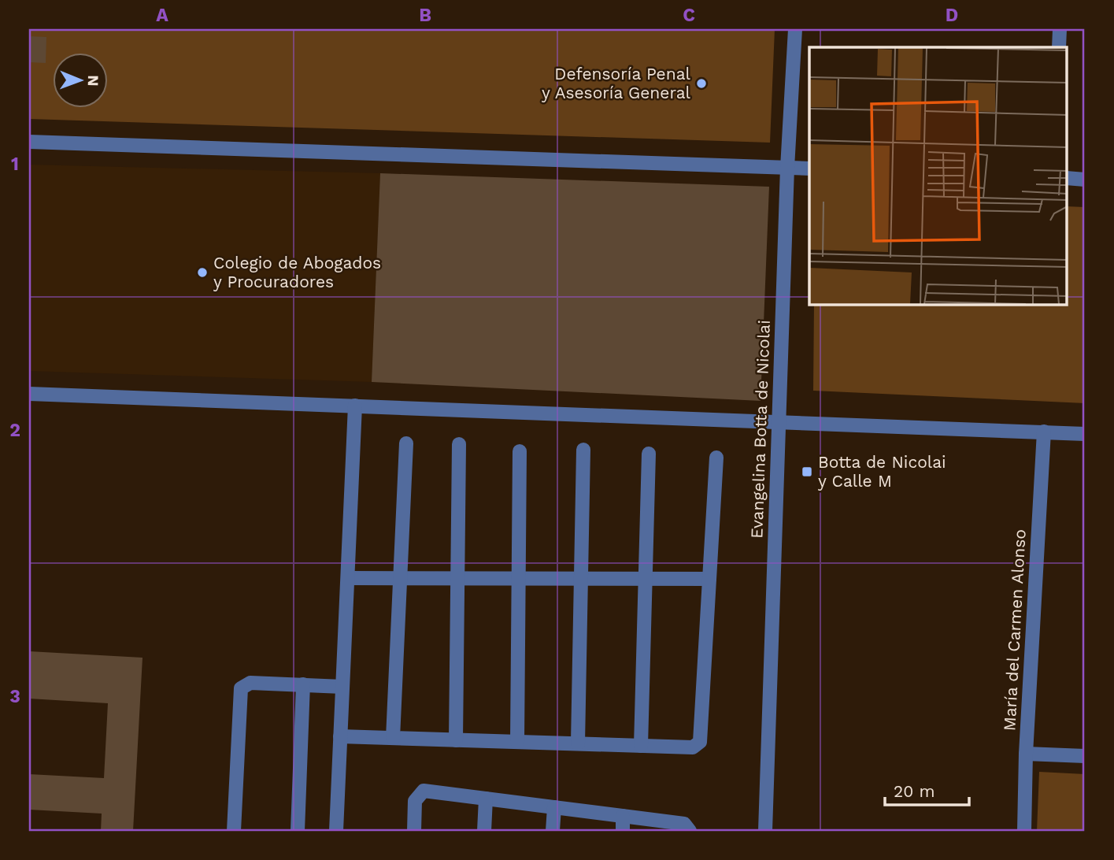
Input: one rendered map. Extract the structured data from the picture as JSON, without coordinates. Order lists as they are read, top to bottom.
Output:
{
  "streets": {
    "street": ["Evangelina Botta de Nicolai", "María del Carmen Alonso"]
  },
  "places": {
    "other": ["Defensoría Penal y Asesoría General", "Colegio de Abogados y Procuradores"],
    "transit": ["Botta de Nicolai y Calle M"]
  },
  "scale_bar": "20 m",
  "north": "right",
  "grid": {
    "columns": [
      "A",
      "B",
      "C",
      "D"
    ],
    "rows": ["1", "2", "3"]
  }
}
